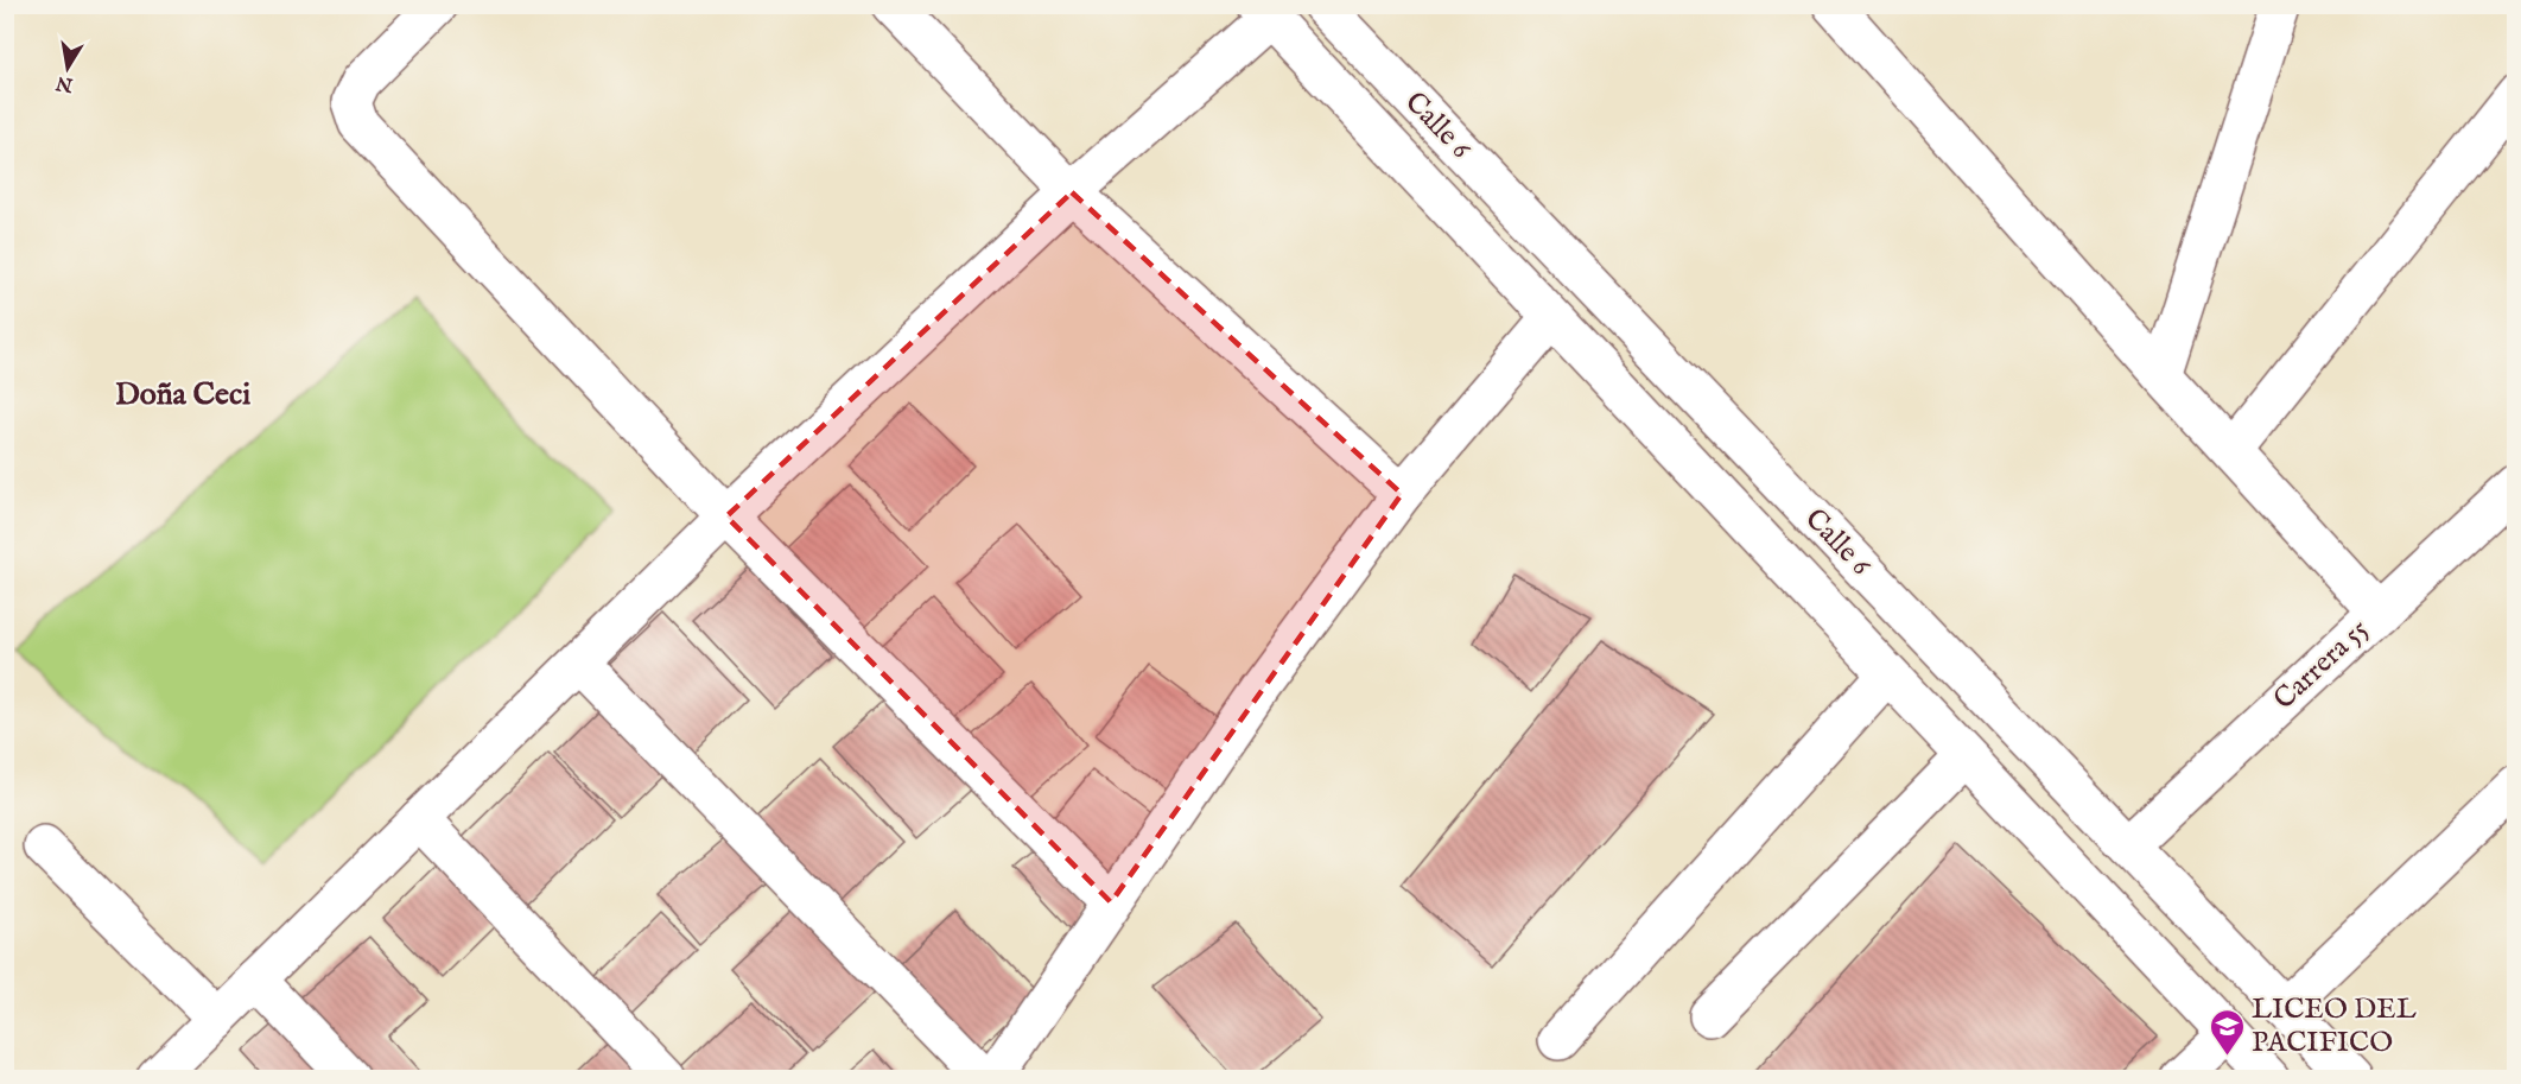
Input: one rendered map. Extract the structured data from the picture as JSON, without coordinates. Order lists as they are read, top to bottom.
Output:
{
  "streets": {
    "main road": ["Calle 6", "Carrera 55"]
  },
  "crossings": [
    ["Calle 6", "Carrera 55"]
  ],
  "districts": ["Doña Ceci"],
  "places": {
    "school or university": ["LICEO DEL PACIFICO"]
  },
  "north": "bottom"
}
